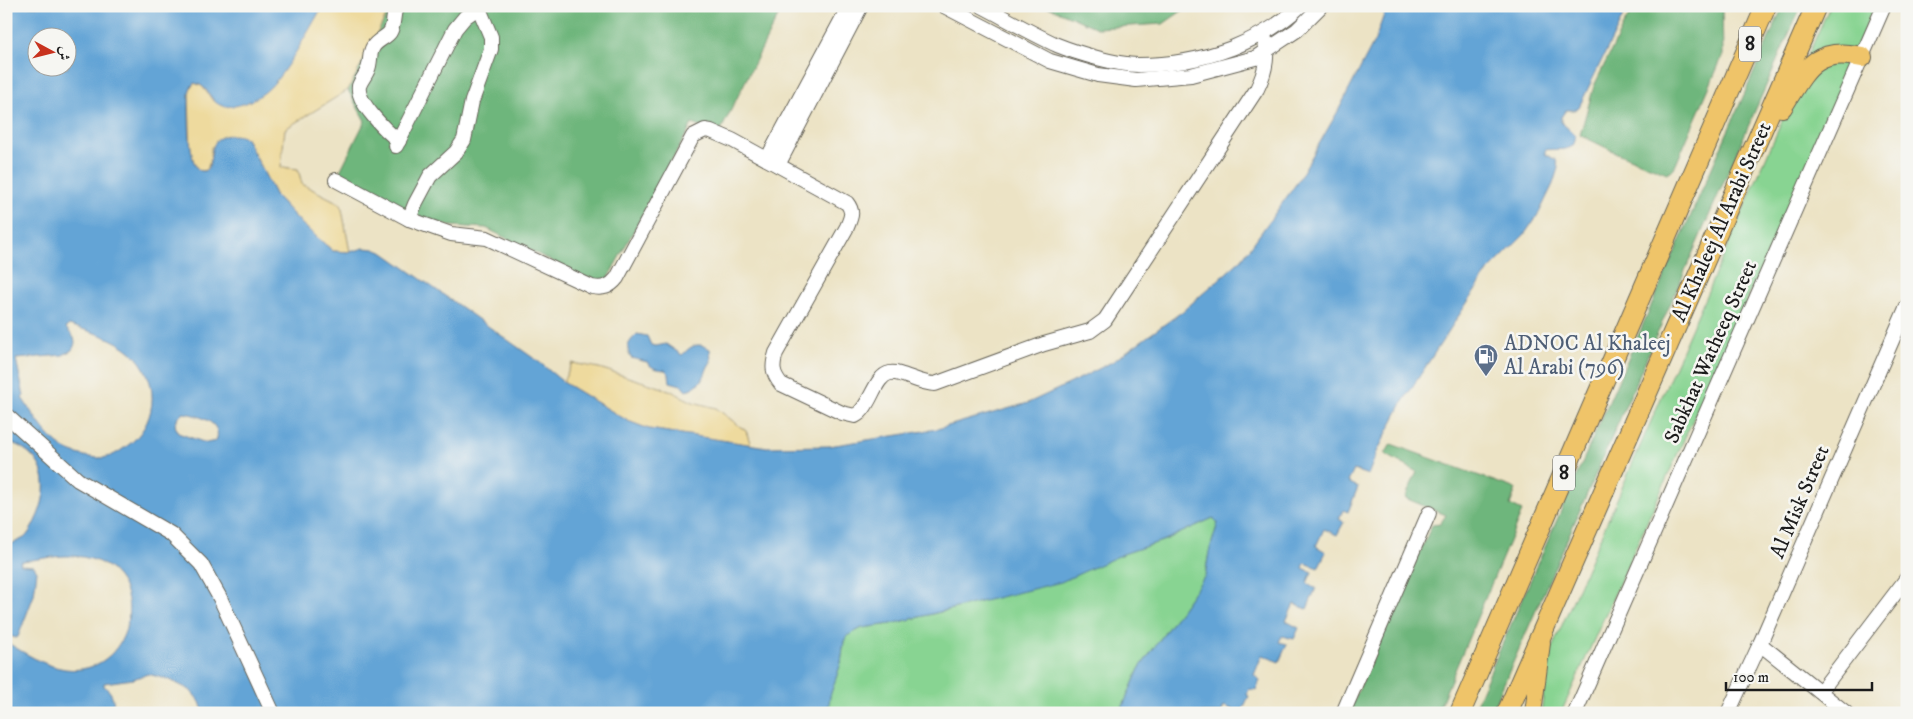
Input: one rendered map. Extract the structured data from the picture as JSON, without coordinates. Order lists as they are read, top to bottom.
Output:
{
  "streets": {
    "highway": ["8", "Al Khaleej Al Arabi Street"],
    "street": ["Sabkhat Watheeq Street", "Al Misk Street"]
  },
  "places": {
    "fuel station": ["ADNOC Al Khaleej Al Arabi (796)"]
  },
  "scale_bar": "100 m",
  "north": "right"
}
